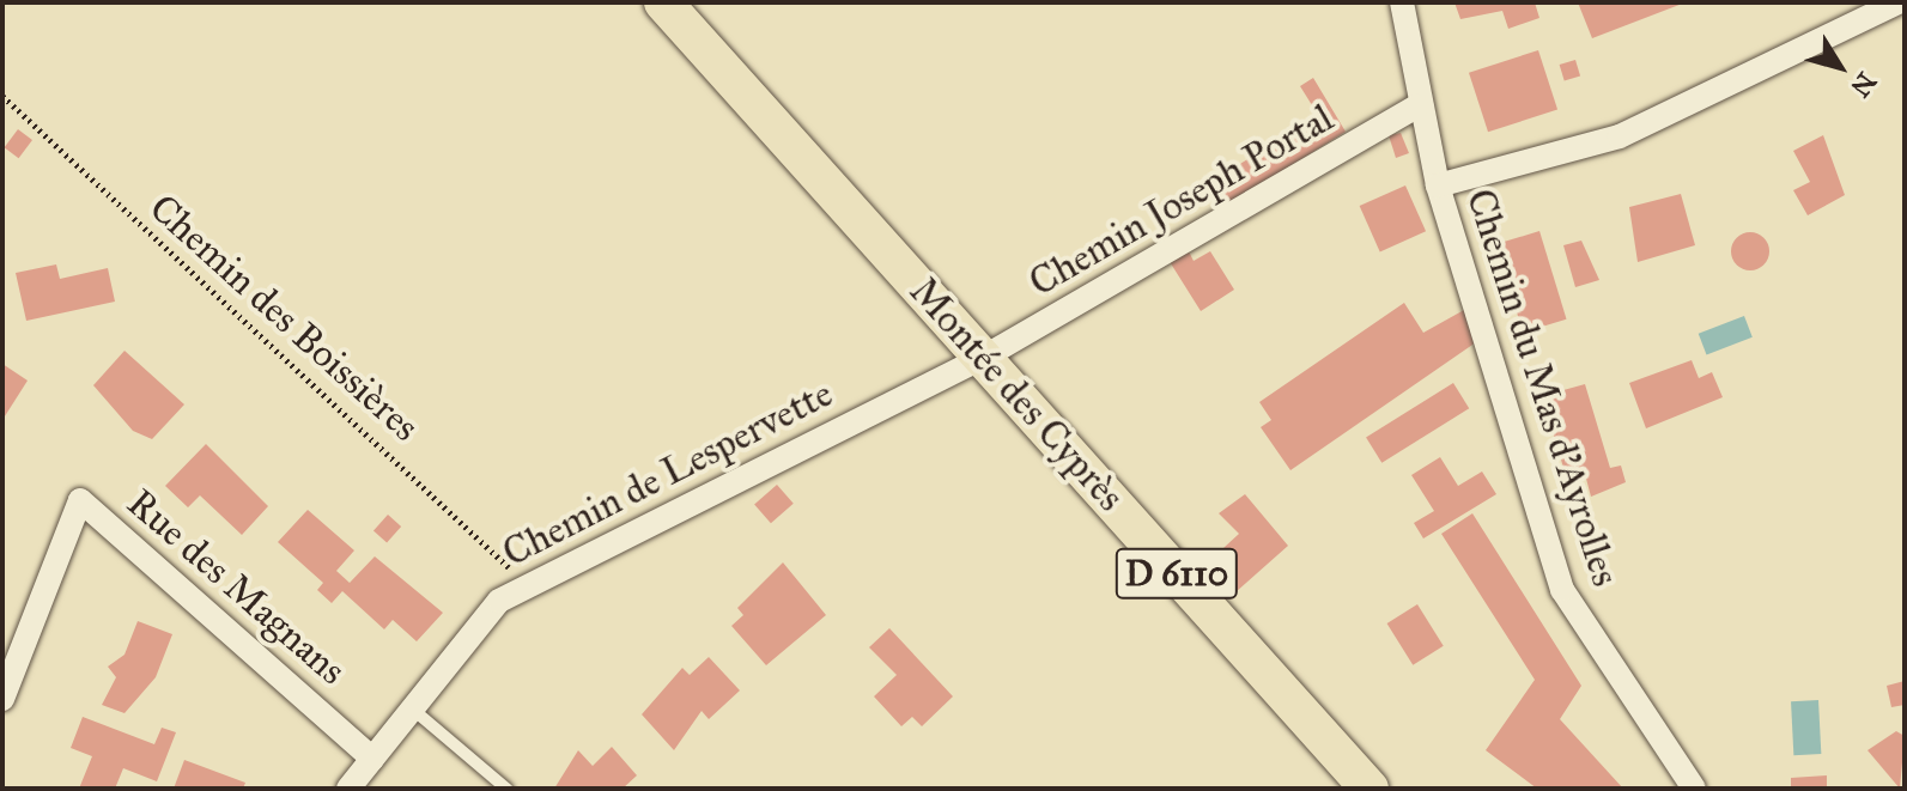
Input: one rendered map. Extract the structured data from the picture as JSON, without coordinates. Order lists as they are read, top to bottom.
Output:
{
  "streets": {
    "main road": ["Montée des Cyprès", "D 6110"],
    "street": [
      "Chemin Joseph Portal",
      "Chemin du Mas d'Ayrolles",
      "Chemin de Lespervette",
      "Rue des Magnans"
    ],
    "path": ["Chemin des Boissières"]
  },
  "crossings": [
    ["Chemin Joseph Portal", "Montée des Cyprès"],
    ["Chemin Joseph Portal", "Chemin de Lespervette"],
    ["Chemin des Boissières", "Chemin de Lespervette"],
    ["Montée des Cyprès", "Chemin de Lespervette"],
    ["Chemin de Lespervette", "Rue des Magnans"]
  ],
  "north": "bottom right"
}
